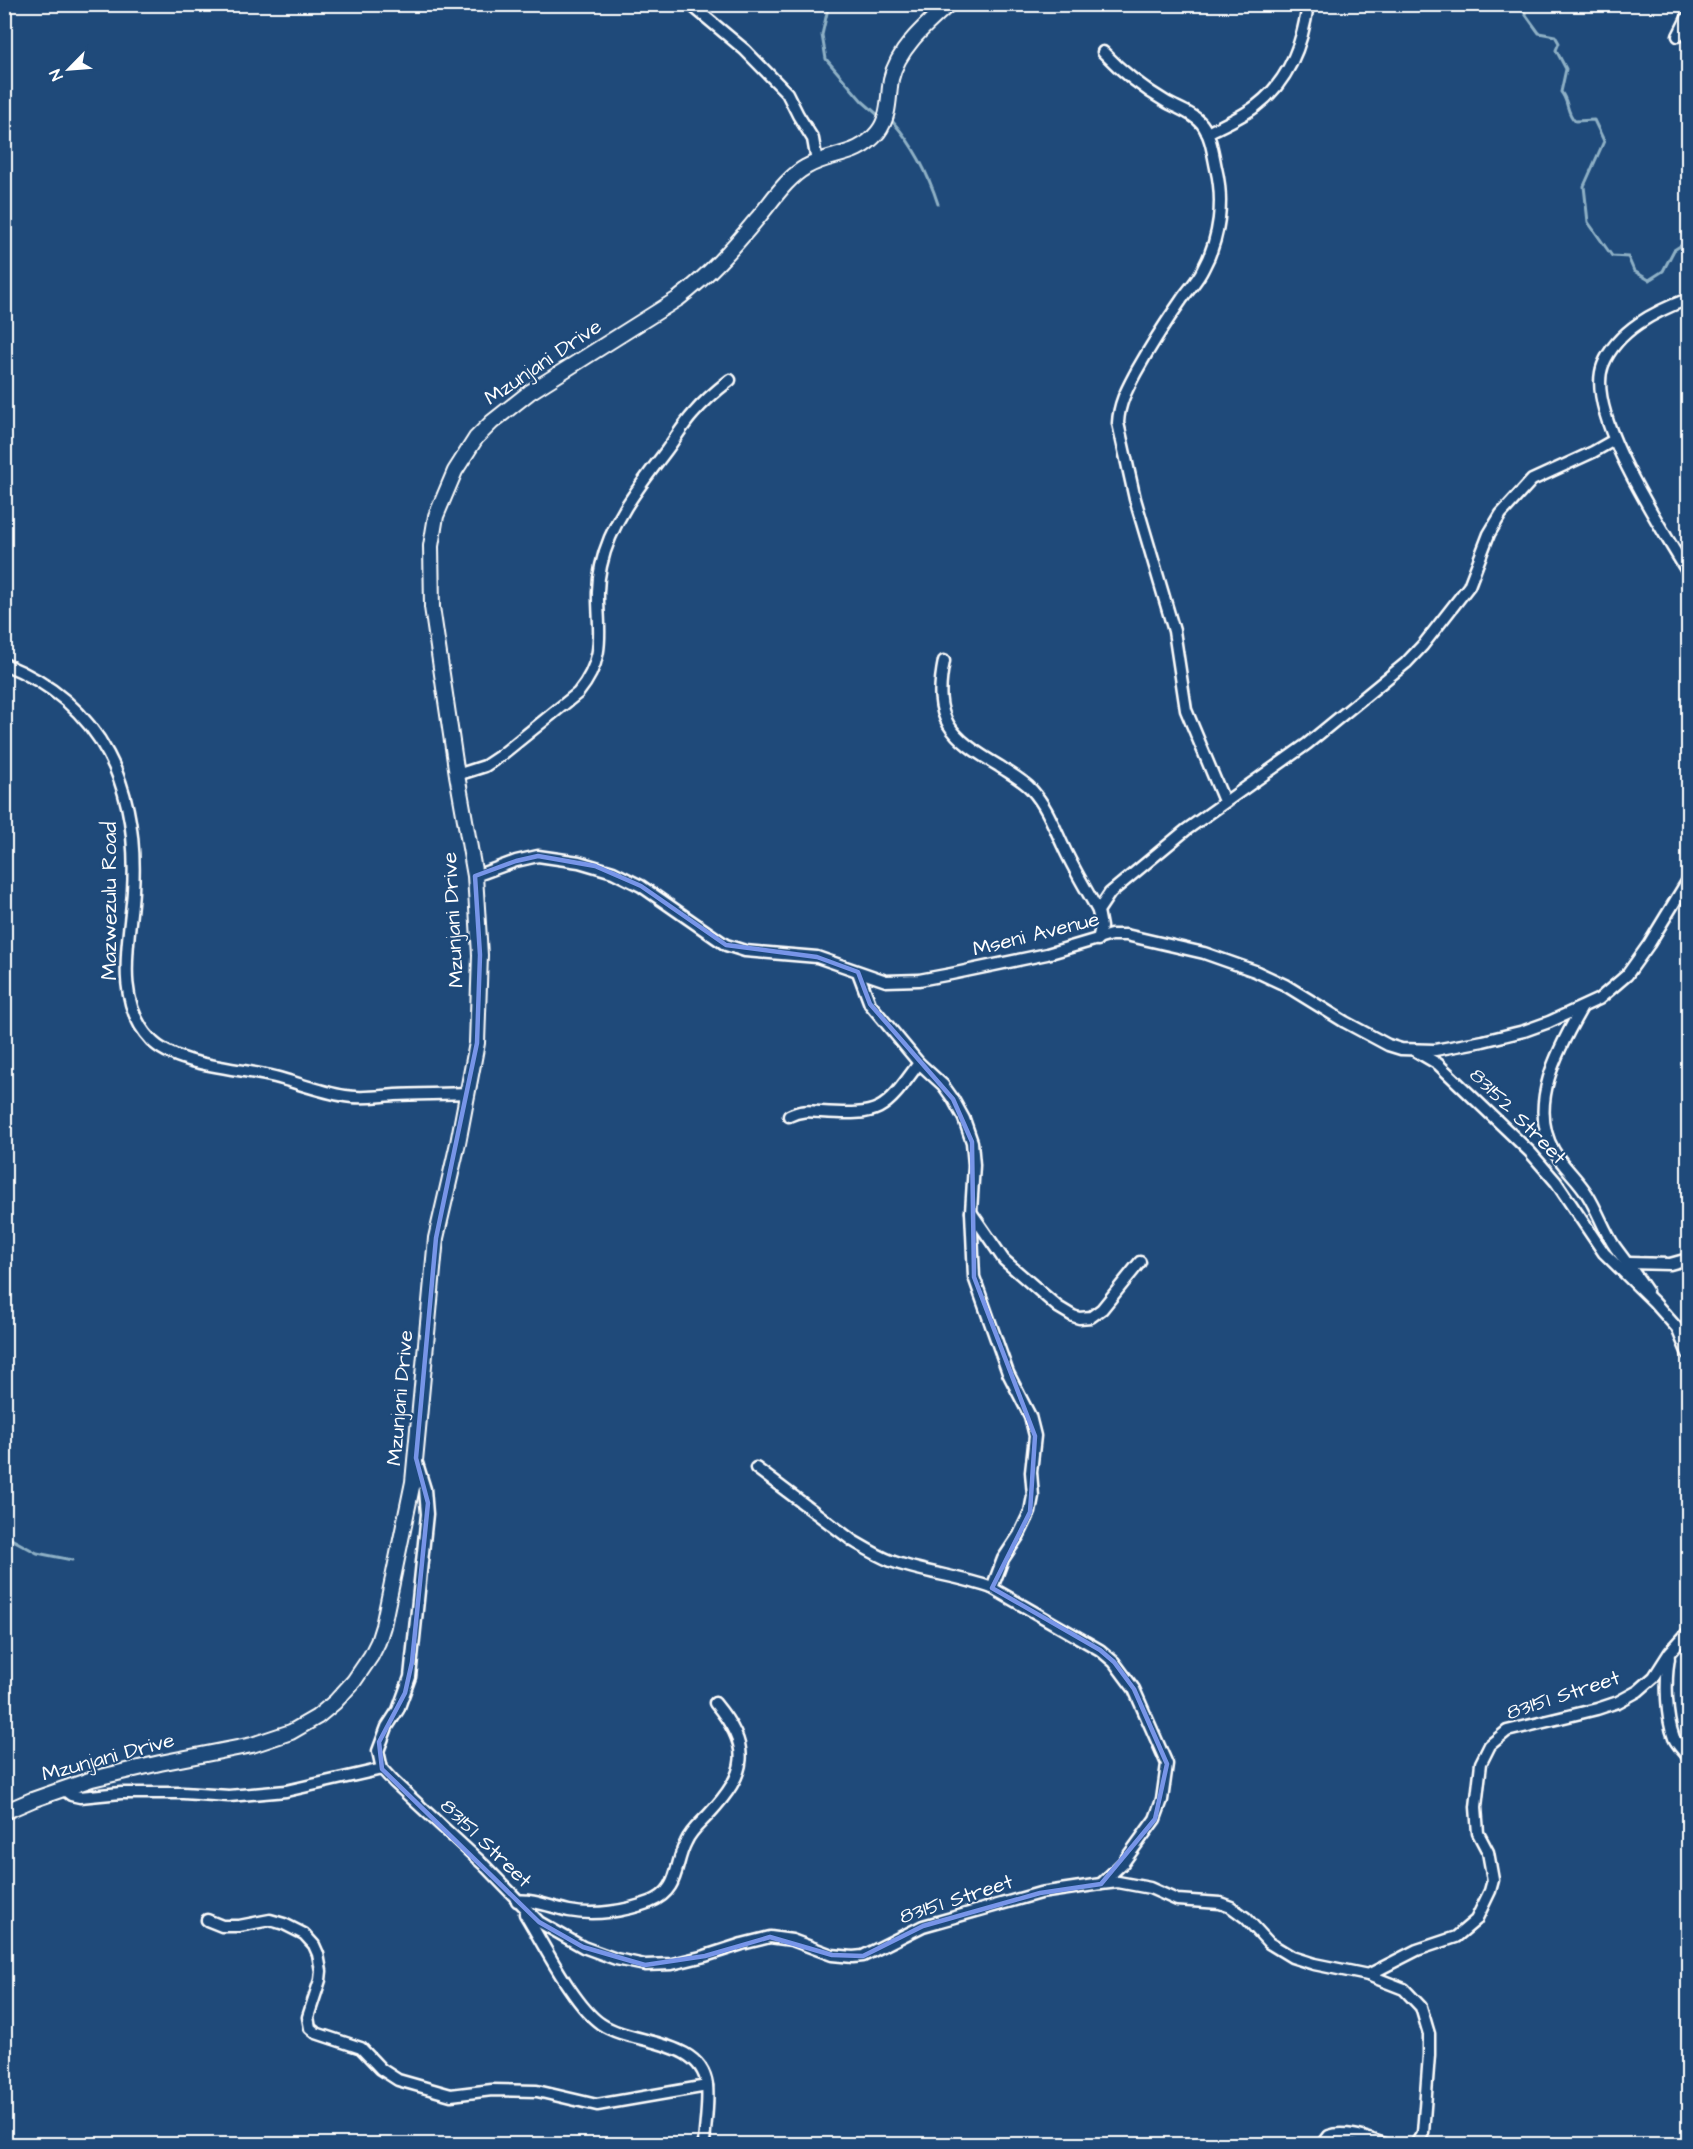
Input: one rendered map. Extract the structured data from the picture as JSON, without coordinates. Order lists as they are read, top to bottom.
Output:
{
  "streets": {
    "main road": ["Mzunjani Drive"],
    "street": [
      "Mazwezulu Road",
      "Mseni Avenue",
      "83152 Street",
      "83151 Street"
    ]
  },
  "crossings": [
    ["Mzunjani Drive", "Mazwezulu Road"],
    ["Mzunjani Drive", "Mseni Avenue"],
    ["Mseni Avenue", "83152 Street"]
  ],
  "north": "bottom left"
}
